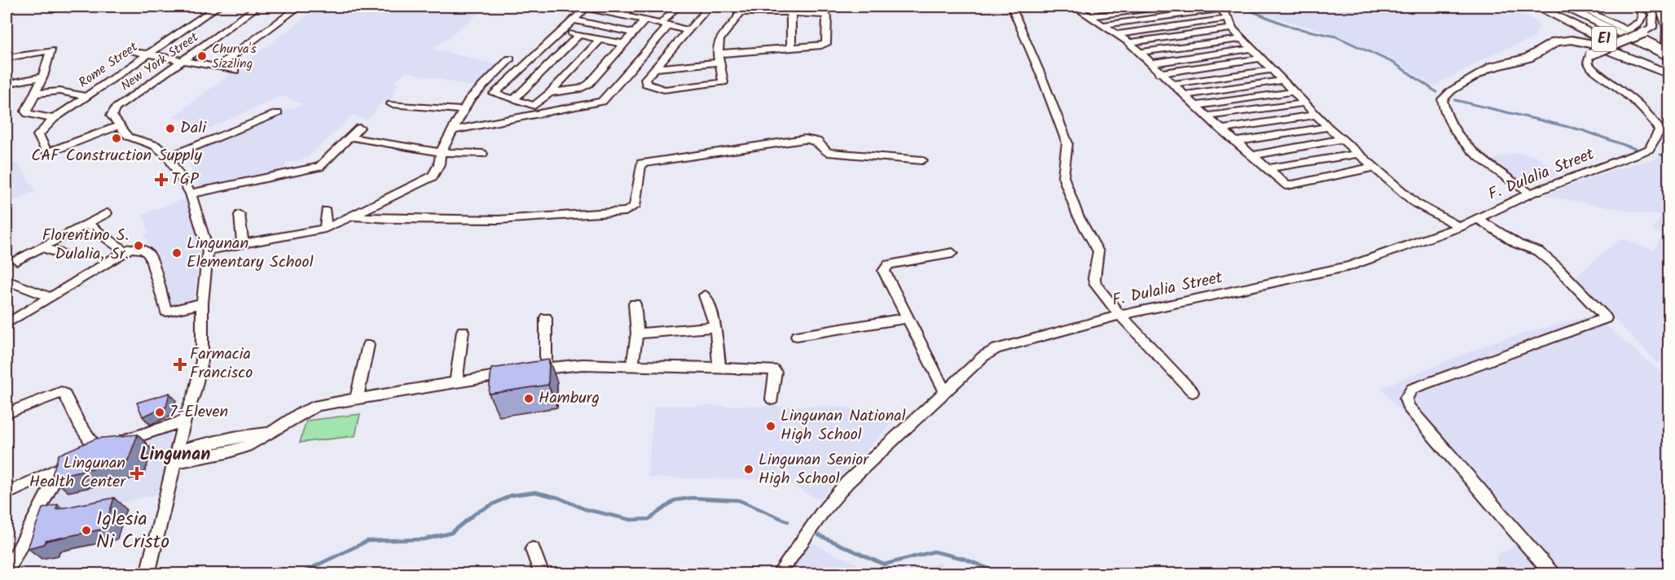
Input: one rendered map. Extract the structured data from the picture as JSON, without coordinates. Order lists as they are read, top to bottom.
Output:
{
  "streets": {
    "highway": ["E1"],
    "street": ["New York Street", "Rome Street", "F. Dulalia Street"]
  },
  "crossings": [
    ["New York Street", "Rome Street"]
  ],
  "districts": ["Lingunan"],
  "places": {
    "other": [
      "Churva's Sizzling",
      "Dali",
      "CAF Construction Supply",
      "Florentino S. Dulalia, Sr.",
      "Lingunan Elementary School",
      "Hamburg",
      "7-Eleven",
      "Lingunan National High School",
      "Lingunan Senior High School",
      "Iglesia Ni Cristo"
    ],
    "health": ["TGP", "Farmacia Francisco", "Lingunan Health Center"]
  }
}
